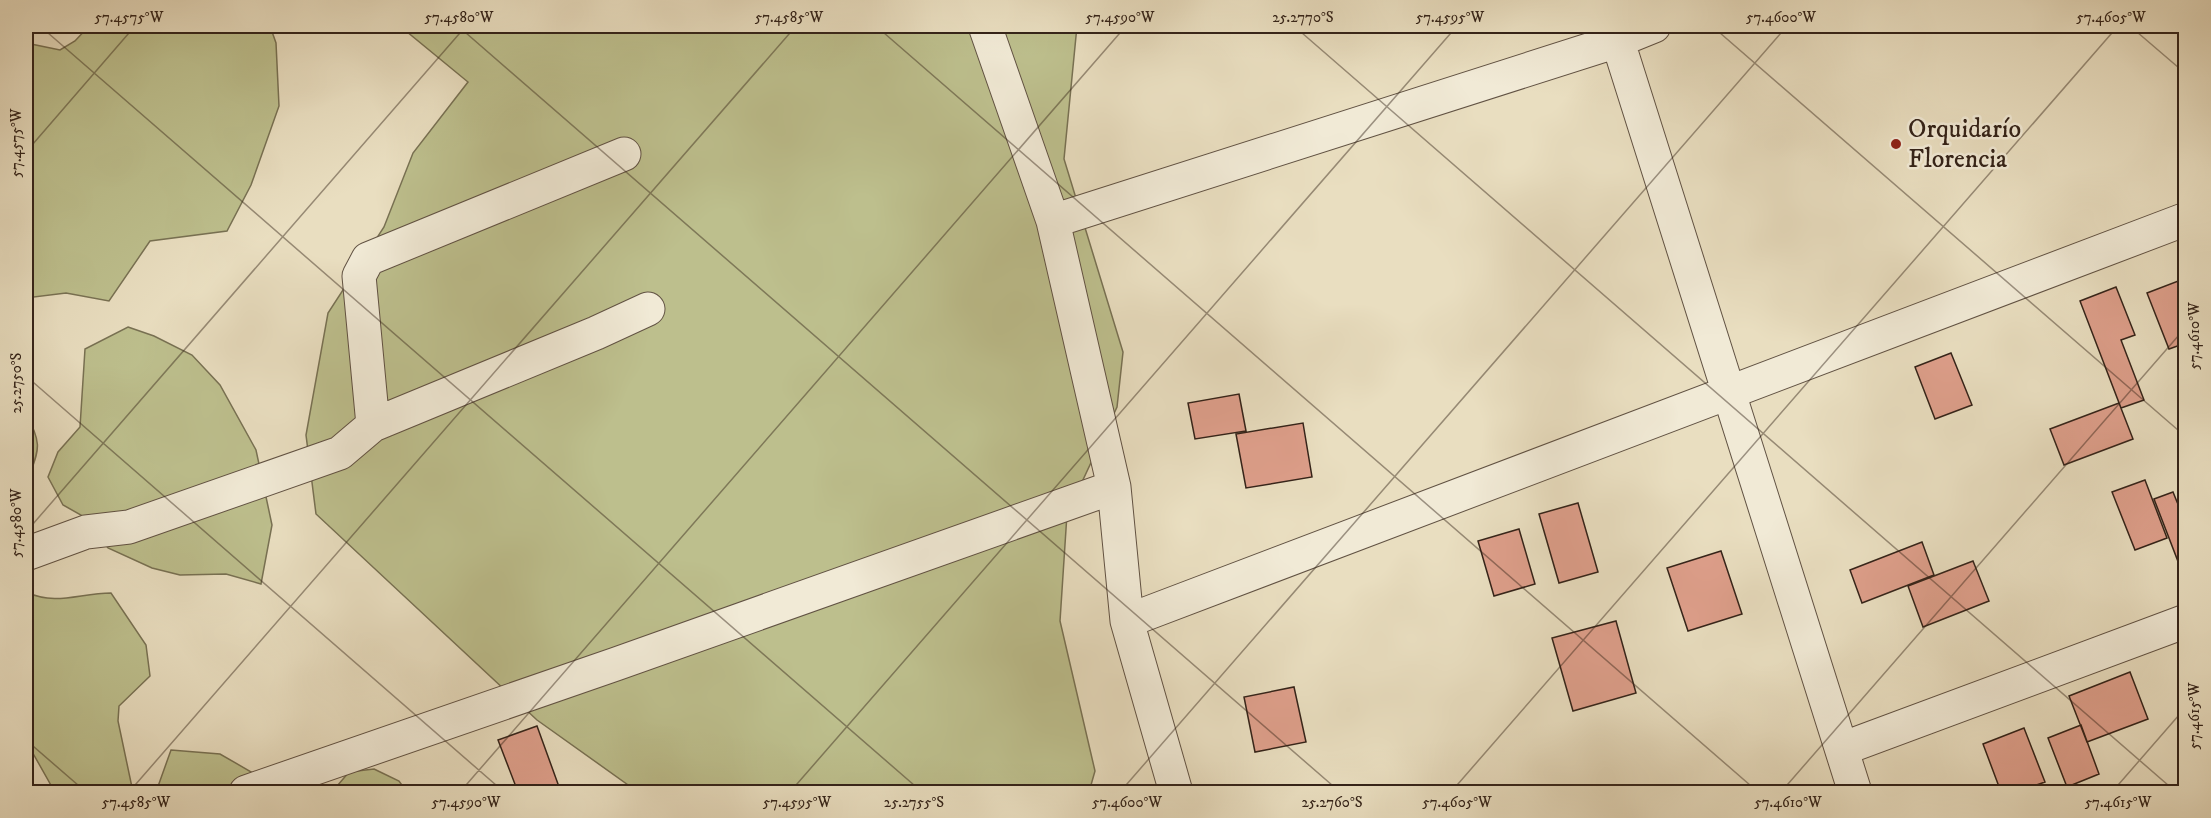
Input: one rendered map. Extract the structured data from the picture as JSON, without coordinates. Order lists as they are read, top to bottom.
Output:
{
  "places": ["Orquidarío Florencia"],
  "coordinates": [
    "57.4575°W",
    "57.4580°W",
    "57.4585°W",
    "57.4590°W",
    "25.2770°S",
    "57.4595°W",
    "57.4600°W",
    "57.4605°W",
    "57.4610°W",
    "25.2750°S",
    "57.4615°W",
    "25.2755°S",
    "25.2760°S"
  ]
}
